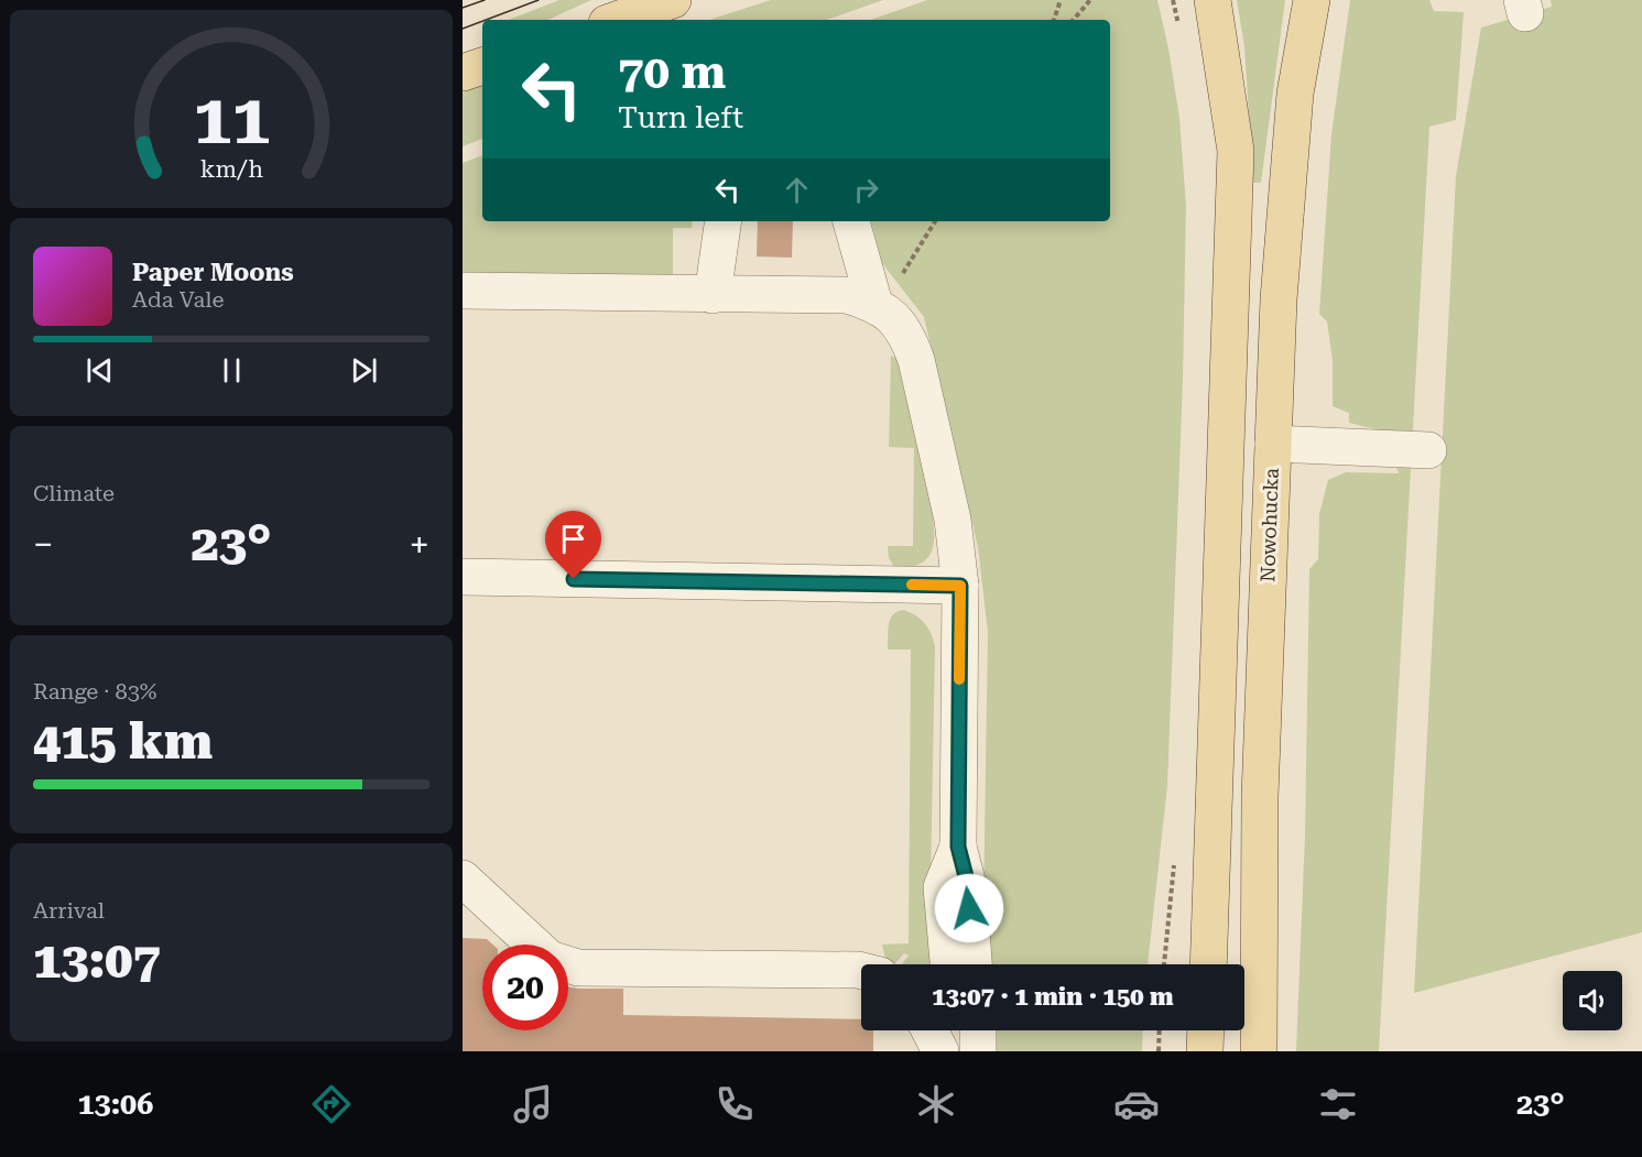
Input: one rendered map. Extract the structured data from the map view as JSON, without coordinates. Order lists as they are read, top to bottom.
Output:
{
  "streets": {
    "main road": ["Nowohucka"]
  },
  "page": {
    "turn": ["70 m", "Turn left"],
    "song": ["Paper Moons", "Ada Vale"],
    "tile": [
      "Climate",
      ["Range · 83%", "415 km"],
      ["Arrival", "13:07"]
    ],
    "heat": ["−", "23°", "+"],
    "limit": "20",
    "trip": "13:07 · 1 min · 150 m",
    "tabs": ["13:06", "23°"],
    "gauge": ["11", "km/h"]
  }
}
